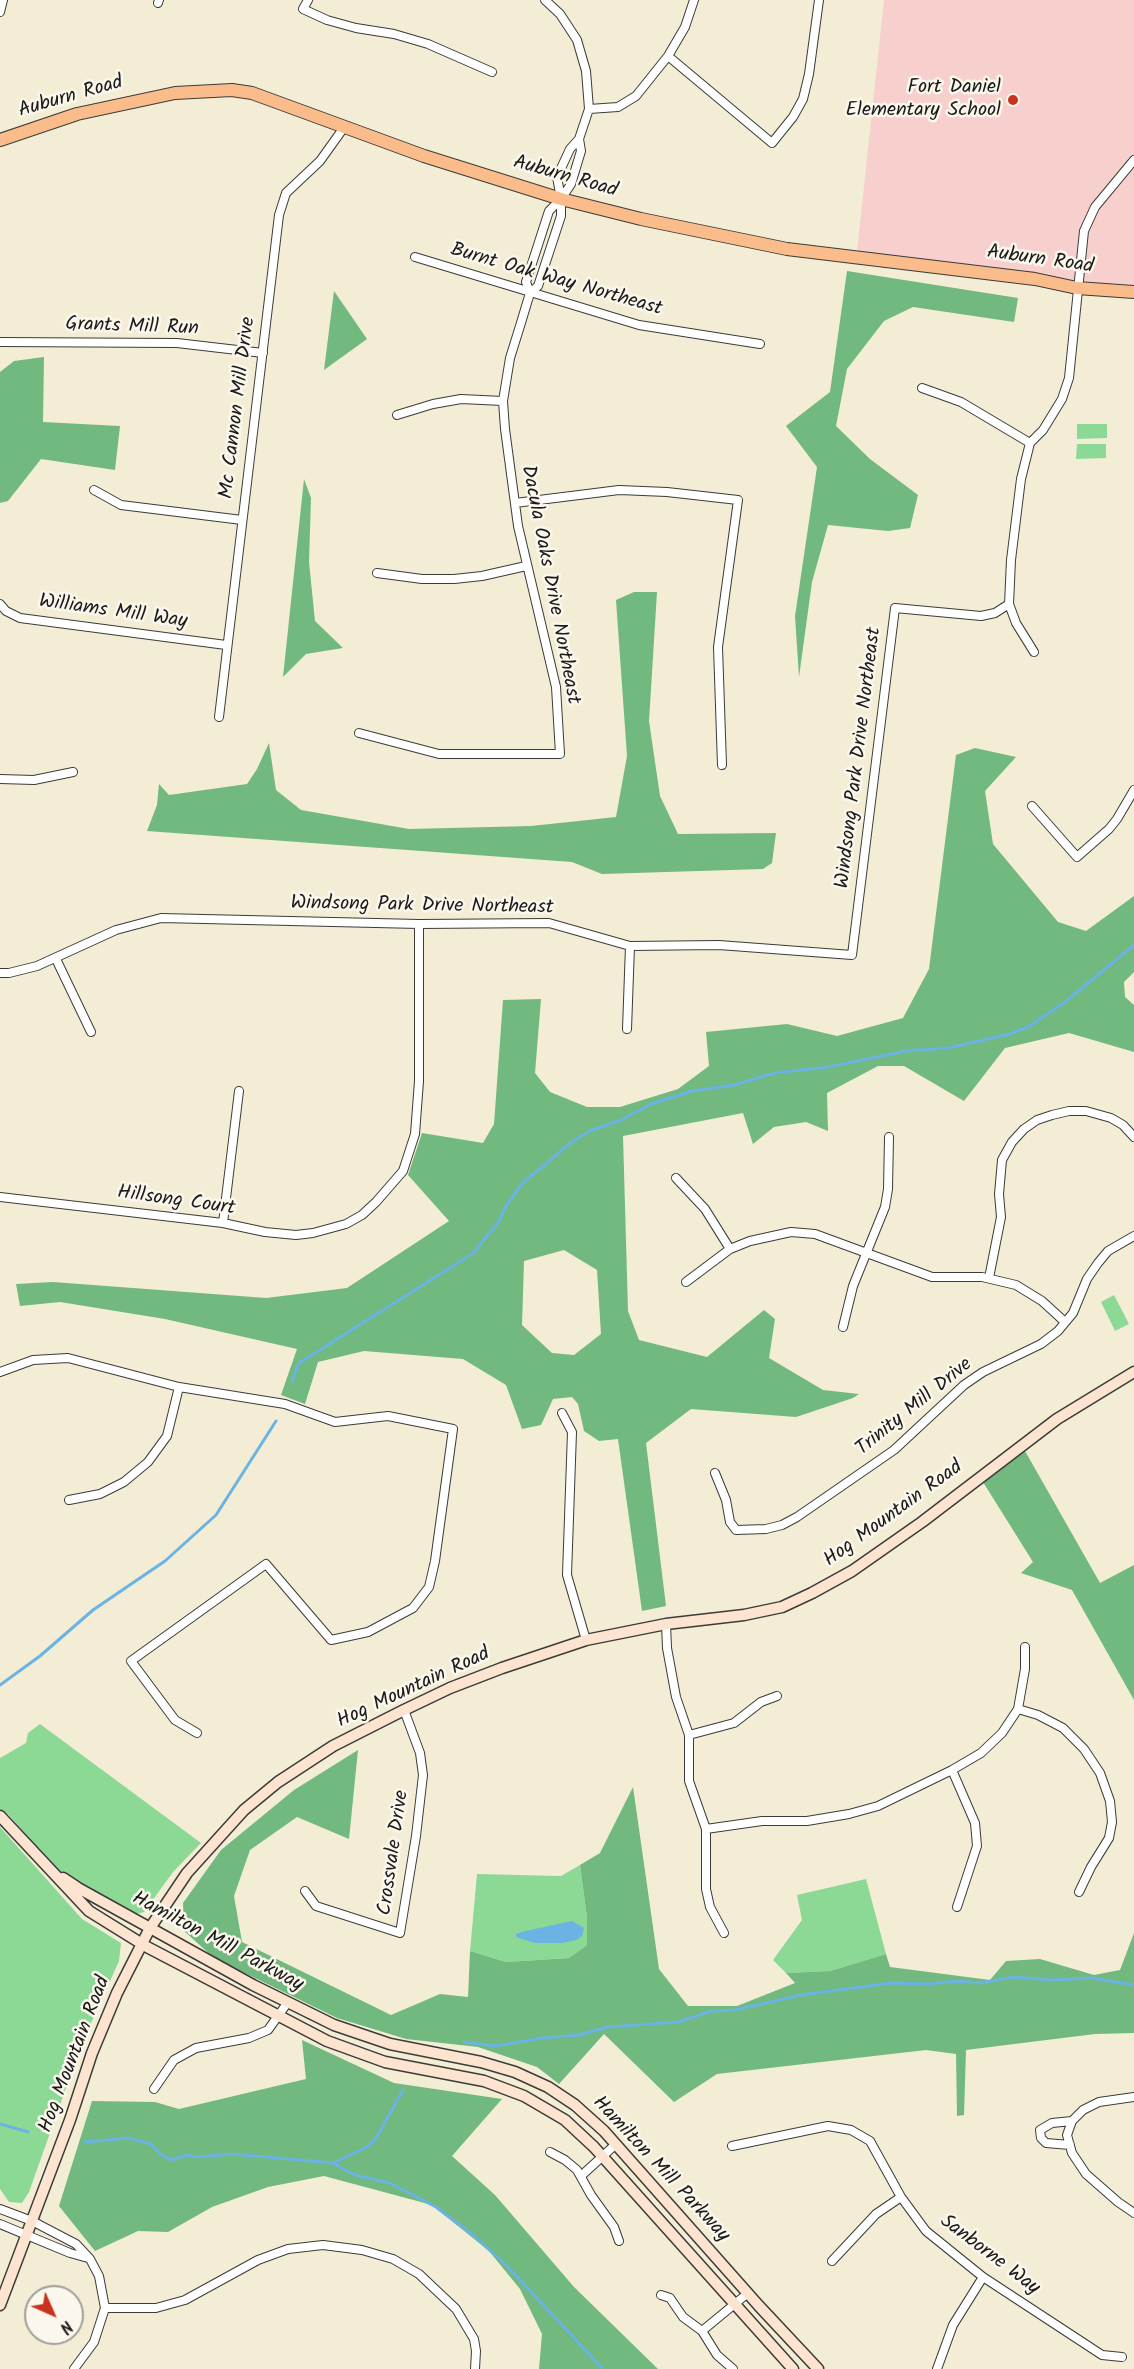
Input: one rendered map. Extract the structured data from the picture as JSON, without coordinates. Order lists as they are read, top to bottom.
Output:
{
  "streets": {
    "main road": ["Auburn Road"],
    "street": [
      "Burnt Oak Way Northeast",
      "Grants Mill Run",
      "Mc Cannon Mill Drive",
      "Dacula Oaks Drive Northeast",
      "Williams Mill Way",
      "Windsong Park Drive Northeast",
      "Hillsong Court",
      "Trinity Mill Drive",
      "Hog Mountain Road",
      "Crossvale Drive",
      "Hamilton Mill Parkway",
      "Sanborne Way"
    ]
  },
  "crossings": [
    ["Auburn Road", "Mc Cannon Mill Drive"],
    ["Auburn Road", "Dacula Oaks Drive Northeast"],
    ["Burnt Oak Way Northeast", "Dacula Oaks Drive Northeast"],
    ["Grants Mill Run", "Mc Cannon Mill Drive"],
    ["Mc Cannon Mill Drive", "Williams Mill Way"],
    ["Windsong Park Drive Northeast", "Hillsong Court"],
    ["Hog Mountain Road", "Crossvale Drive"],
    ["Hog Mountain Road", "Hamilton Mill Parkway"]
  ],
  "places": ["Fort Daniel Elementary School"],
  "north": "bottom right"
}
